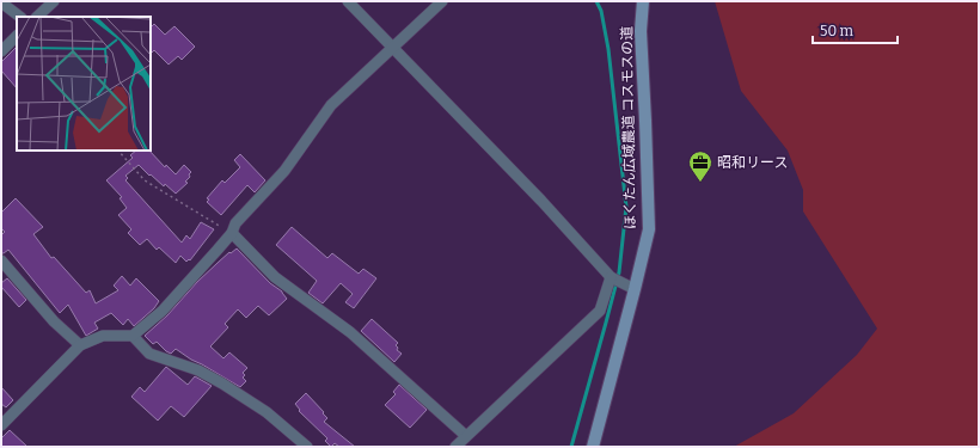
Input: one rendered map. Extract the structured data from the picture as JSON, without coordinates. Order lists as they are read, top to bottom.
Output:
{
  "streets": {
    "street": ["ほくたん広域農道 コスモスの道"]
  },
  "places": {
    "office": ["昭和リース"]
  },
  "scale_bar": "50 m"
}
